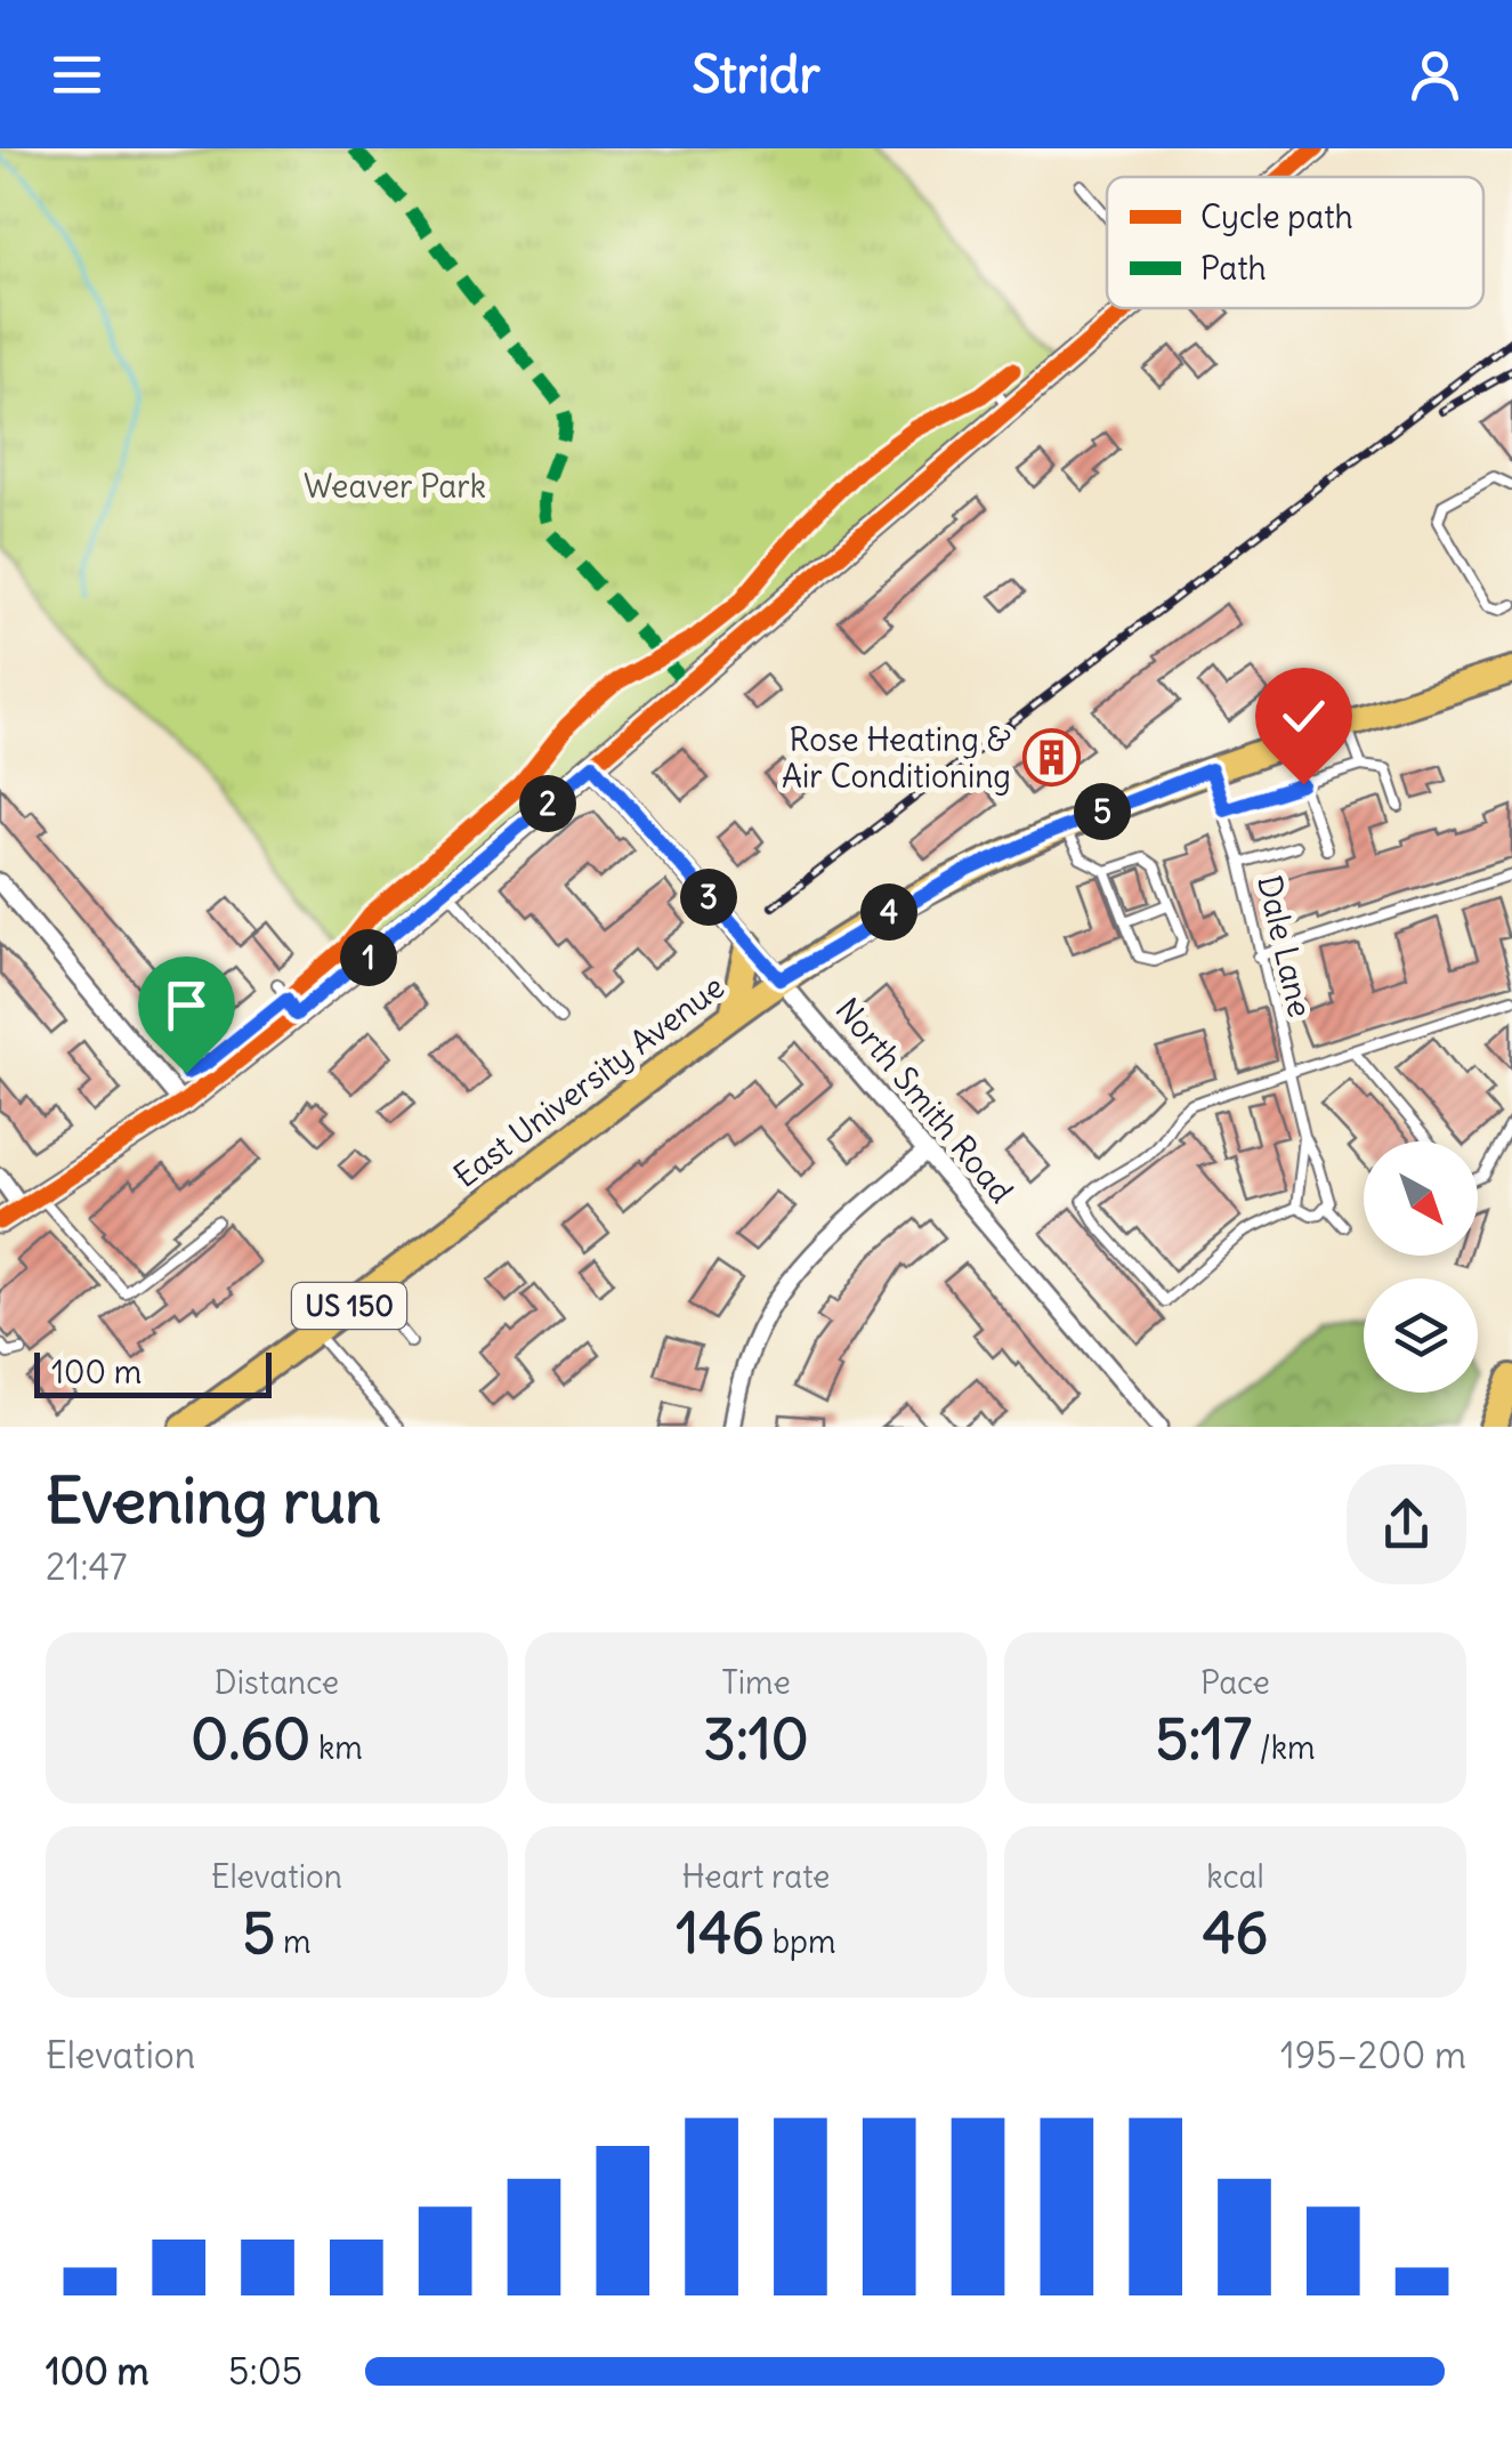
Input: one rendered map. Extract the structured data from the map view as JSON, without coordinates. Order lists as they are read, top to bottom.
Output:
{
  "streets": {
    "main road": ["East University Avenue", "US 150"],
    "street": ["North Smith Road"],
    "lane": ["Dale Lane"]
  },
  "crossings": [
    ["Dale Lane", "East University Avenue"],
    ["East University Avenue", "North Smith Road"]
  ],
  "parks": ["Weaver Park"],
  "places": {
    "building": ["Rose Heating & Air Conditioning"]
  },
  "legend": ["Cycle path", "Path"],
  "scale_bar": "100 m",
  "north": "bottom right",
  "page": {
    "header": "Stridr",
    "pins": [
      "2",
      "5",
      "3",
      "4",
      "1"
    ],
    "scale": "100 m",
    "heading": ["Evening run", "21:47"],
    "stats": [
      ["Distance", "0.60 km"],
      ["Time", "3:10"],
      ["Pace", "5:17 /km"],
      ["Elevation", "5 m"],
      ["Heart rate", "146 bpm"],
      ["kcal", "46"]
    ],
    "chart": ["Elevation", "195–200 m"],
    "list": [
      {
        "name": "100 m",
        "note": "5:05"
      }
    ]
  }
}
